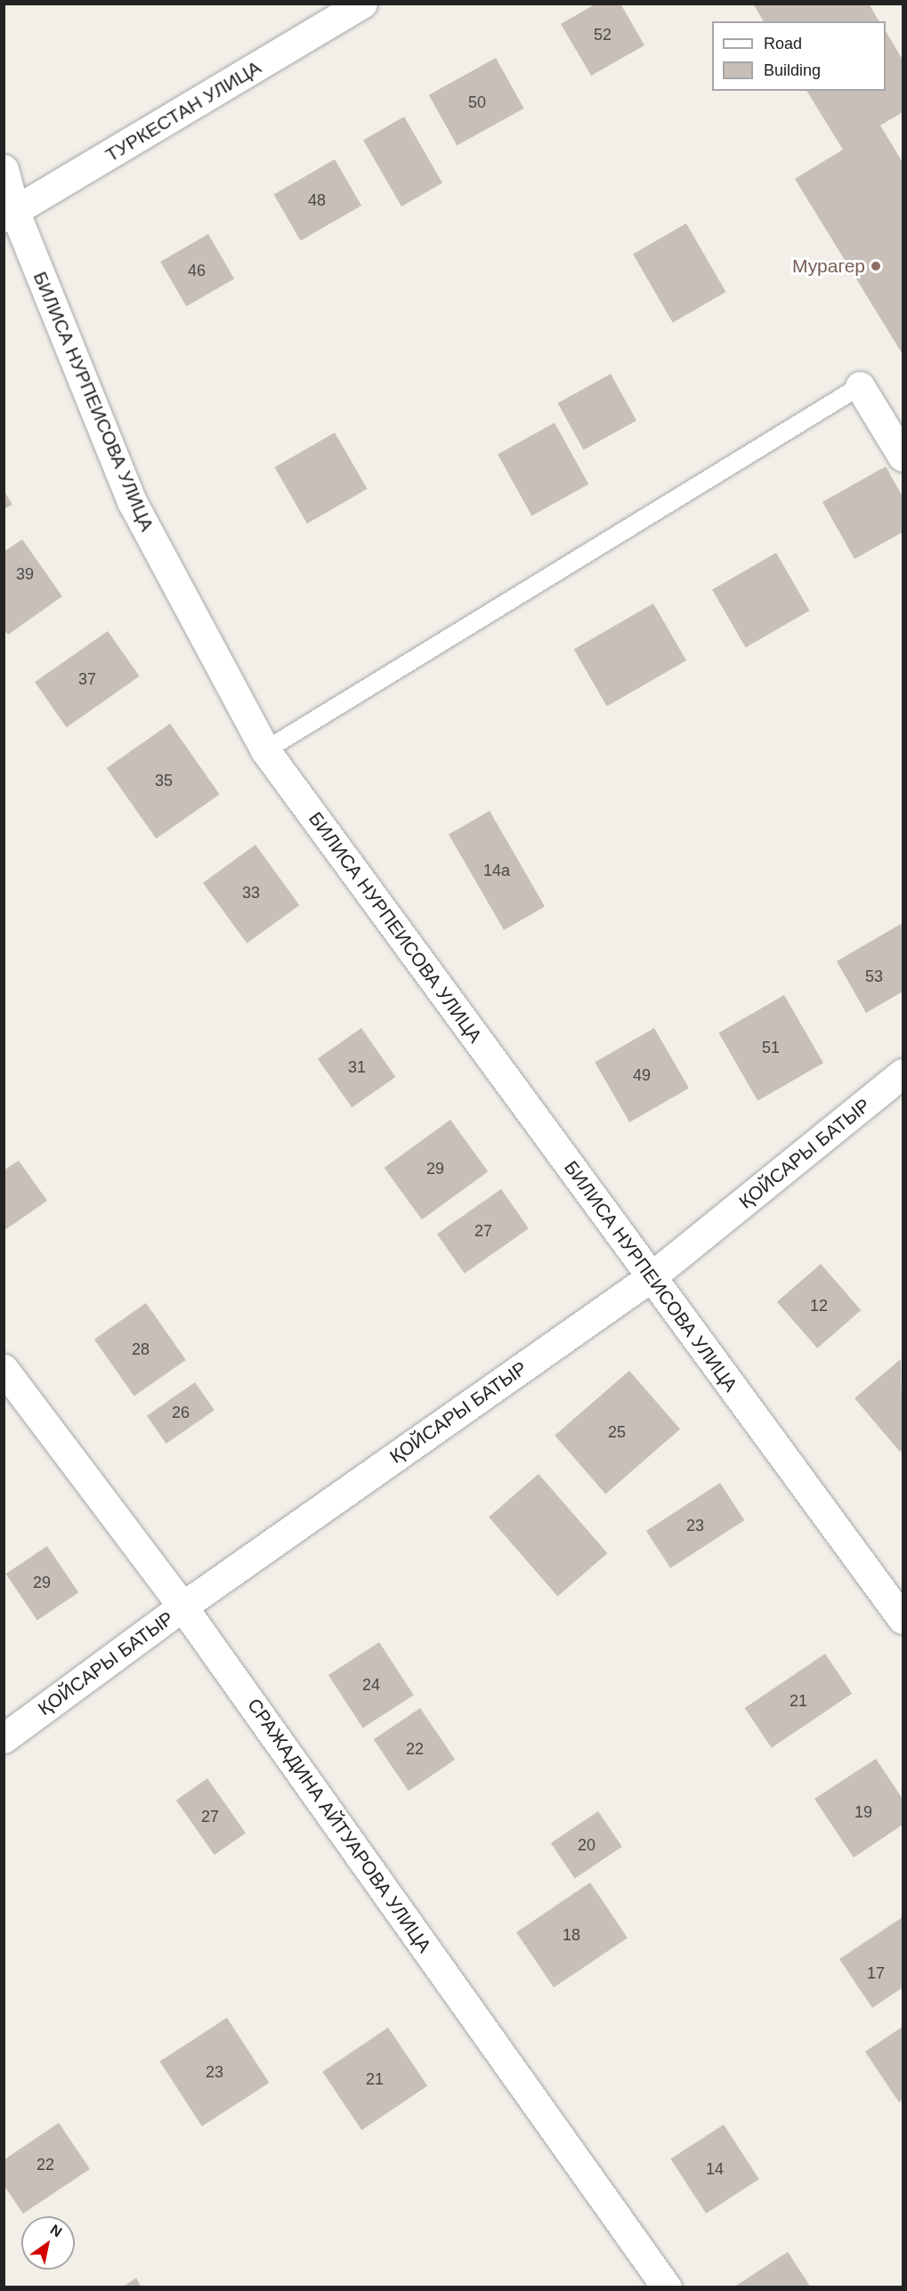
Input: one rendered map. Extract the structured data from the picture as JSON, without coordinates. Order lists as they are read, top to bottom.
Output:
{
  "streets": {
    "street": [
      "ТУРКЕСТАН УЛИЦА",
      "БИЛИСА НУРПЕИСОВА УЛИЦА",
      "ҚОЙСАРЫ БАТЫР",
      "СРАЖАДИНА АЙТУАРОВА УЛИЦА"
    ]
  },
  "crossings": [
    ["ТУРКЕСТАН УЛИЦА", "БИЛИСА НУРПЕИСОВА УЛИЦА"],
    ["БИЛИСА НУРПЕИСОВА УЛИЦА", "ҚОЙСАРЫ БАТЫР"],
    ["ҚОЙСАРЫ БАТЫР", "СРАЖАДИНА АЙТУАРОВА УЛИЦА"]
  ],
  "places": ["Мурагер"],
  "house_numbers": [
    "52",
    "50",
    "48",
    "46",
    "39",
    "37",
    "35",
    "14а",
    "33",
    "53",
    "51",
    "31",
    "49",
    "29",
    "27",
    "12",
    "28",
    "26",
    "25",
    "23",
    "29",
    "24",
    "21",
    "22",
    "19",
    "27",
    "20",
    "18",
    "17",
    "23",
    "21",
    "22",
    "14"
  ],
  "legend": ["Road", "Building"],
  "north": "top right"
}
